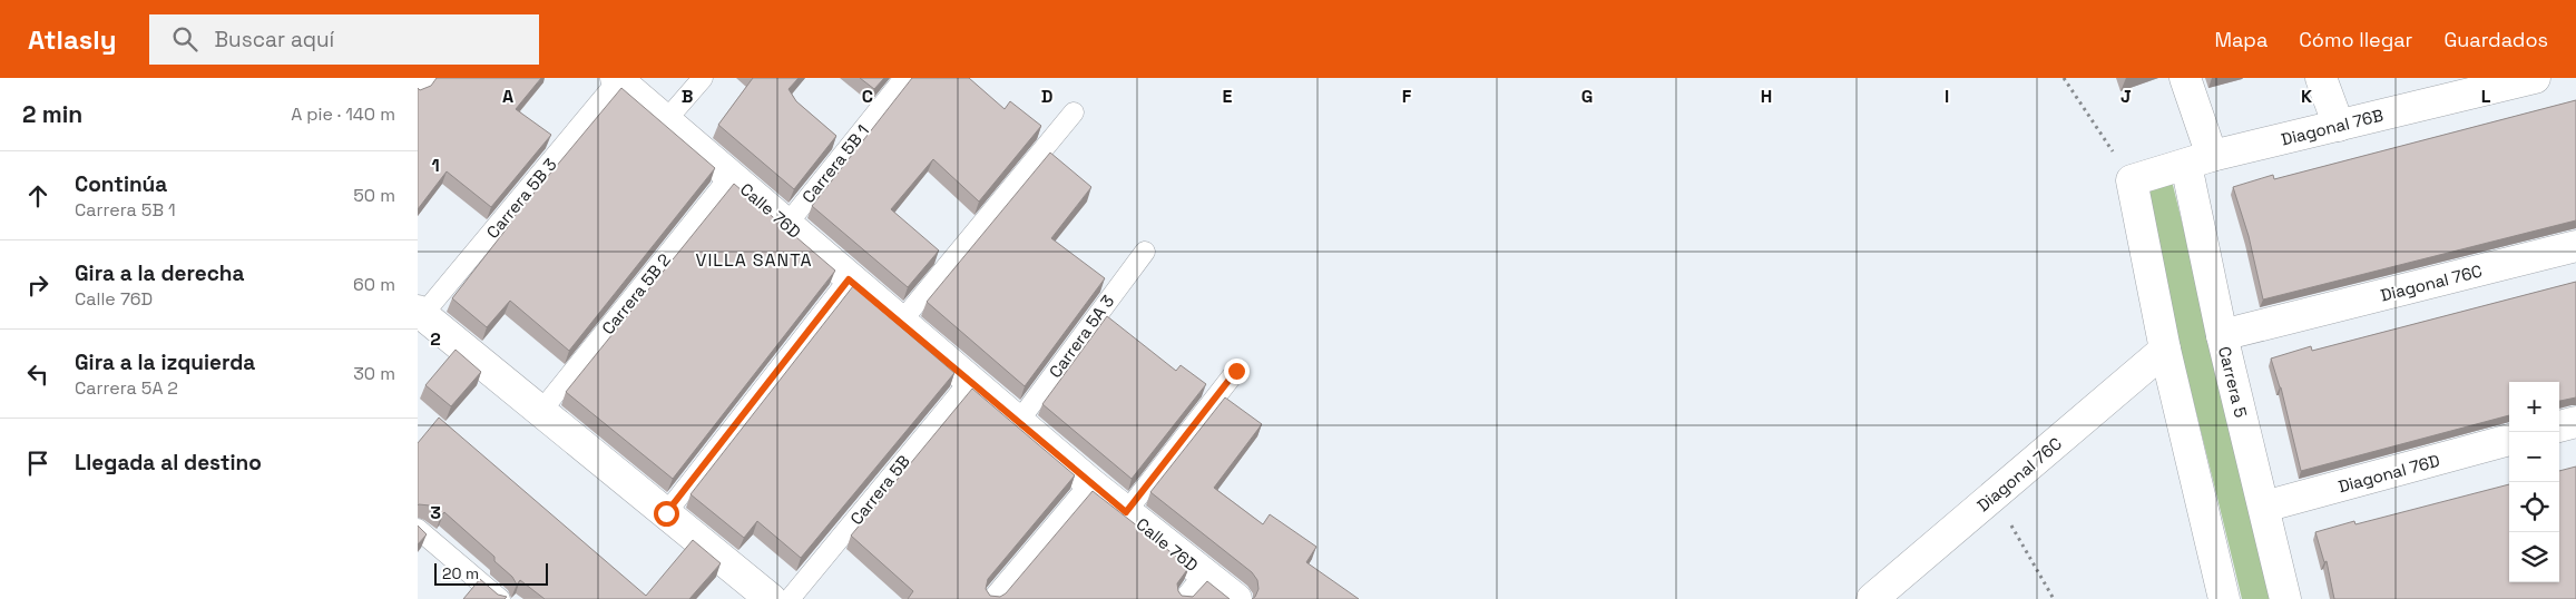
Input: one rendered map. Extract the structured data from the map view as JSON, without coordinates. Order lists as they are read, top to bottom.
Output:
{
  "streets": {
    "street": [
      "Diagonal 76B",
      "Calle 76D",
      "Diagonal 76C",
      "Carrera 5",
      "Diagonal 76D"
    ],
    "lane": [
      "Carrera 5B 1",
      "Carrera 5B 3",
      "Carrera 5B 2",
      "Carrera 5A 3",
      "Carrera 5B"
    ]
  },
  "crossings": [
    ["Diagonal 76B", "Carrera 5"],
    ["Carrera 5B 1", "Calle 76D"],
    ["Carrera 5B 3", "Calle 76D"],
    ["Calle 76D", "Carrera 5B 2"],
    ["Calle 76D", "Carrera 5A 3"],
    ["Calle 76D", "Carrera 5B"],
    ["Diagonal 76C", "Carrera 5"],
    ["Carrera 5", "Diagonal 76D"]
  ],
  "districts": ["VILLA SANTA"],
  "scale_bar": "20 m",
  "page": {
    "header": "Atlasly",
    "search": "Buscar aquí",
    "nav": ["Mapa", "Cómo llegar", "Guardados"],
    "heading": ["2 min", "A pie · 140 m"],
    "list": [
      ["Continúa", "Carrera 5B 1", "50 m"],
      ["Gira a la derecha", "Calle 76D", "60 m"],
      ["Gira a la izquierda", "Carrera 5A 2", "30 m"],
      "Llegada al destino"
    ],
    "map_buttons": ["+", "−"],
    "scale": "20 m"
  },
  "grid": {
    "columns": [
      "A",
      "B",
      "C",
      "D",
      "E",
      "F",
      "G",
      "H",
      "I",
      "J",
      "K",
      "L"
    ],
    "rows": ["1", "2", "3"]
  }
}
